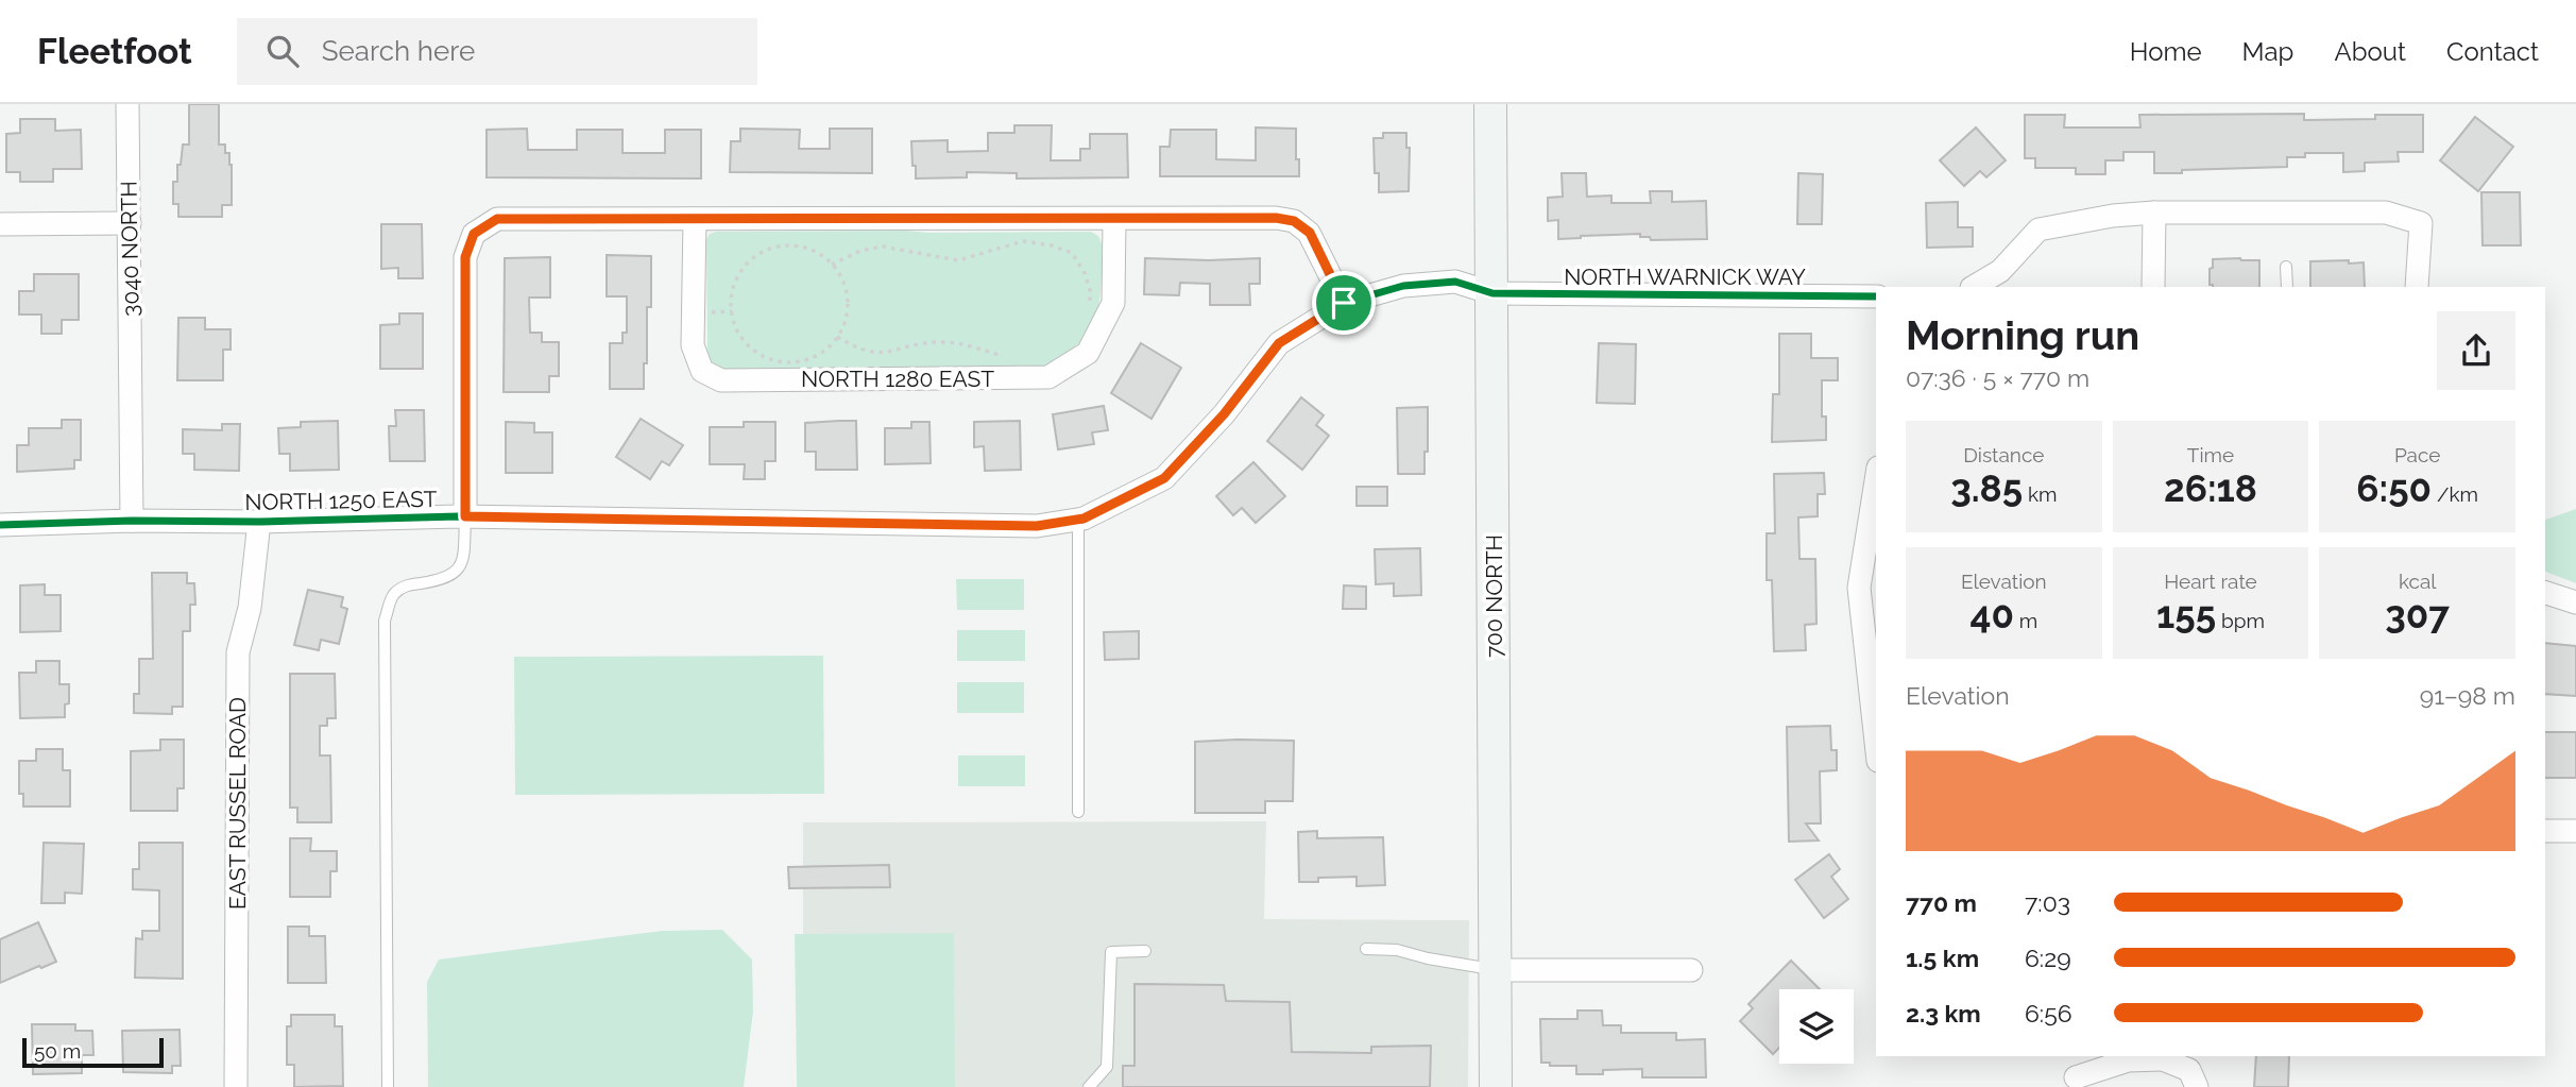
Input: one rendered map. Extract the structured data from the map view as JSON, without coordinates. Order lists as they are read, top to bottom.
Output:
{
  "streets": {
    "street": [
      "3040 NORTH",
      "NORTH WARNICK WAY",
      "NORTH 1280 EAST",
      "NORTH 1250 EAST",
      "700 NORTH",
      "EAST RUSSEL ROAD"
    ]
  },
  "crossings": [
    ["3040 NORTH", "NORTH 1250 EAST"],
    ["NORTH WARNICK WAY", "700 NORTH"],
    ["NORTH 1250 EAST", "EAST RUSSEL ROAD"]
  ],
  "scale_bar": "50 m",
  "page": {
    "header": "Fleetfoot",
    "search": "Search here",
    "nav": [
      "Home",
      "Map",
      "About",
      "Contact"
    ],
    "heading": ["Morning run", "07:36 · 5 × 770 m"],
    "stats": [
      ["Distance", "3.85 km"],
      ["Time", "26:18"],
      ["Pace", "6:50 /km"],
      ["Elevation", "40 m"],
      ["Heart rate", "155 bpm"],
      ["kcal", "307"]
    ],
    "chart": ["Elevation", "91–98 m"],
    "list": [
      {
        "name": "770 m",
        "note": "7:03"
      },
      {
        "name": "1.5 km",
        "note": "6:29"
      },
      {
        "name": "2.3 km",
        "note": "6:56"
      }
    ],
    "scale": "50 m"
  }
}
